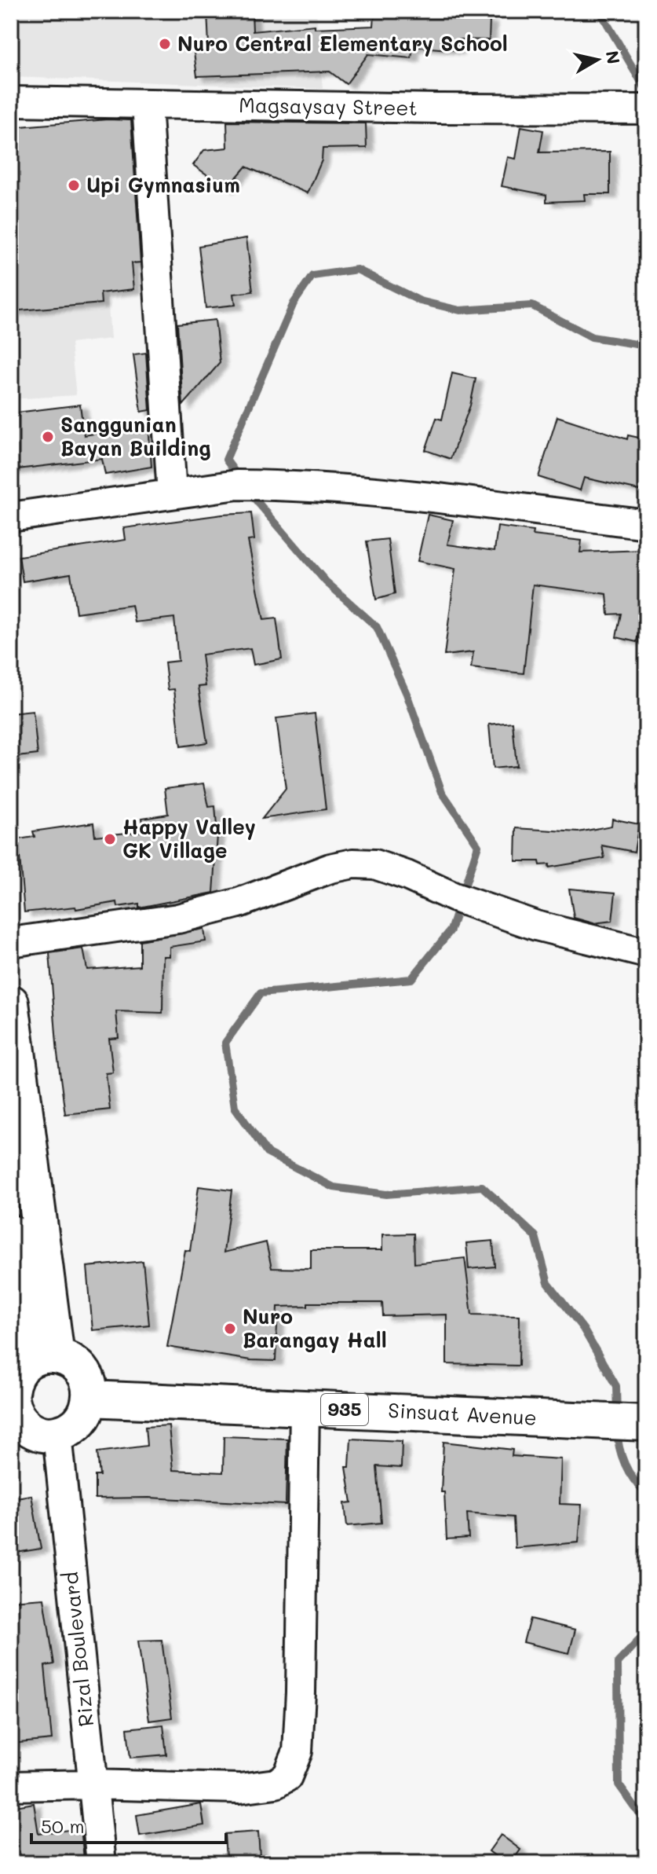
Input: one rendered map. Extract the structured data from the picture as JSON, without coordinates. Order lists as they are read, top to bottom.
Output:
{
  "streets": {
    "main road": ["935", "Sinsuat Avenue"],
    "street": ["Magsaysay Street", "Rizal Boulevard"]
  },
  "places": [
    "Nuro Central Elementary School",
    "Upi Gymnasium",
    "Sanggunian Bayan Building",
    "Happy Valley GK Village",
    "Nuro Barangay Hall"
  ],
  "scale_bar": "50 m",
  "north": "right"
}
